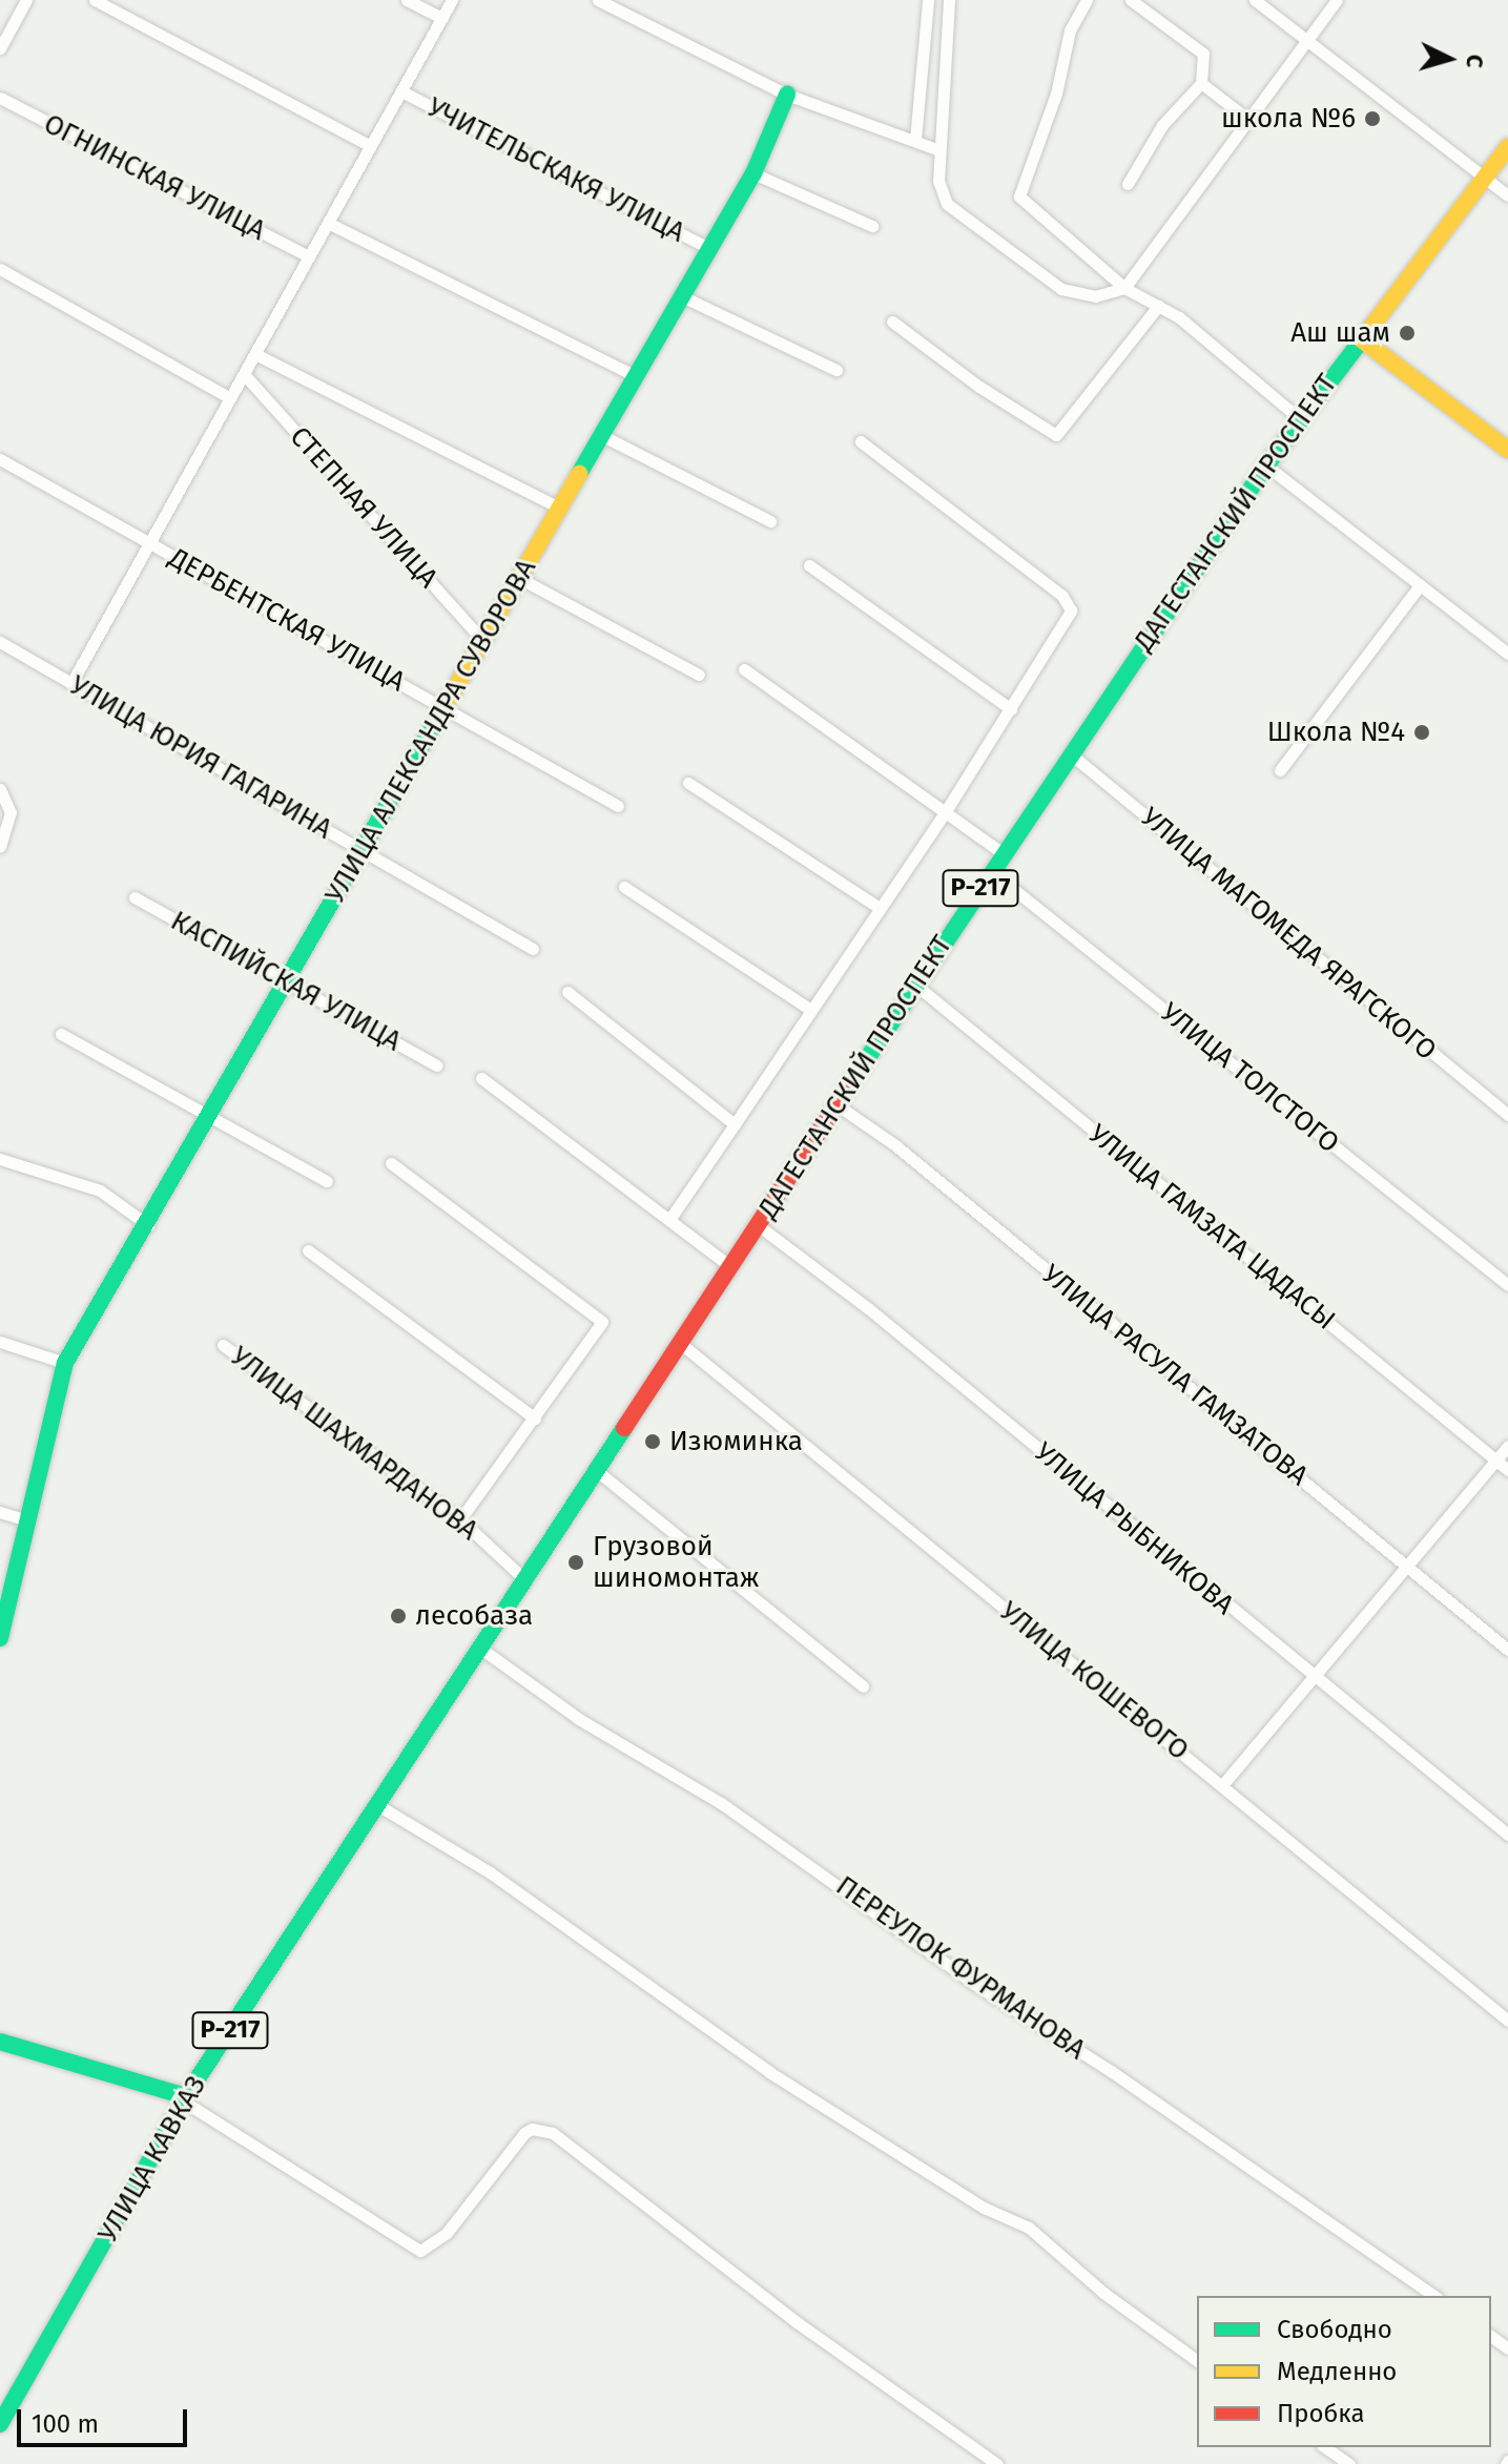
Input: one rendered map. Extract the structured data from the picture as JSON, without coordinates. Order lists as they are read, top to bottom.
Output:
{
  "streets": {
    "main road": [
      "ДАГЕСТАНСКИЙ ПРОСПЕКТ",
      "УЛИЦА АЛЕКСАНДРА СУВОРОВА",
      "Р-217",
      "УЛИЦА КАВКАЗ"
    ],
    "street": [
      "УЧИТЕЛЬСКАКЯ УЛИЦА",
      "ОГНИНСКАЯ УЛИЦА",
      "СТЕПНАЯ УЛИЦА",
      "ДЕРБЕНТСКАЯ УЛИЦА",
      "УЛИЦА ЮРИЯ ГАГАРИНА",
      "УЛИЦА МАГОМЕДА ЯРАГСКОГО",
      "КАСПИЙСКАЯ УЛИЦА",
      "УЛИЦА ТОЛСТОГО",
      "УЛИЦА ГАМЗАТА ЦАДАСЫ",
      "УЛИЦА РАСУЛА ГАМЗАТОВА",
      "УЛИЦА ШАХМАРДАНОВА",
      "УЛИЦА РЫБНИКОВА",
      "УЛИЦА КОШЕВОГО",
      "ПЕРЕУЛОК ФУРМАНОВА"
    ]
  },
  "crossings": [
    ["УЧИТЕЛЬСКАКЯ УЛИЦА", "УЛИЦА АЛЕКСАНДРА СУВОРОВА"],
    ["СТЕПНАЯ УЛИЦА", "УЛИЦА АЛЕКСАНДРА СУВОРОВА"],
    ["ДАГЕСТАНСКИЙ ПРОСПЕКТ", "УЛИЦА МАГОМЕДА ЯРАГСКОГО"],
    ["ДАГЕСТАНСКИЙ ПРОСПЕКТ", "УЛИЦА ТОЛСТОГО"],
    ["ДАГЕСТАНСКИЙ ПРОСПЕКТ", "УЛИЦА ГАМЗАТА ЦАДАСЫ"],
    ["ДАГЕСТАНСКИЙ ПРОСПЕКТ", "УЛИЦА РАСУЛА ГАМЗАТОВА"],
    ["ДАГЕСТАНСКИЙ ПРОСПЕКТ", "УЛИЦА ШАХМАРДАНОВА"],
    ["ДАГЕСТАНСКИЙ ПРОСПЕКТ", "УЛИЦА РЫБНИКОВА"],
    ["ДАГЕСТАНСКИЙ ПРОСПЕКТ", "УЛИЦА КОШЕВОГО"],
    ["ДАГЕСТАНСКИЙ ПРОСПЕКТ", "ПЕРЕУЛОК ФУРМАНОВА"],
    ["ДАГЕСТАНСКИЙ ПРОСПЕКТ", "УЛИЦА КАВКАЗ"],
    ["ДЕРБЕНТСКАЯ УЛИЦА", "УЛИЦА АЛЕКСАНДРА СУВОРОВА"],
    ["УЛИЦА АЛЕКСАНДРА СУВОРОВА", "УЛИЦА ЮРИЯ ГАГАРИНА"],
    ["УЛИЦА АЛЕКСАНДРА СУВОРОВА", "КАСПИЙСКАЯ УЛИЦА"],
    ["ПЕРЕУЛОК ФУРМАНОВА", "УЛИЦА КАВКАЗ"]
  ],
  "places": [
    "школа №6",
    "Аш шам",
    "Школа №4",
    "Изюминка",
    "Грузовой шиномонтаж",
    "лесобаза"
  ],
  "legend": ["Свободно", "Медленно", "Пробка"],
  "scale_bar": "100 m",
  "north": "right"
}
